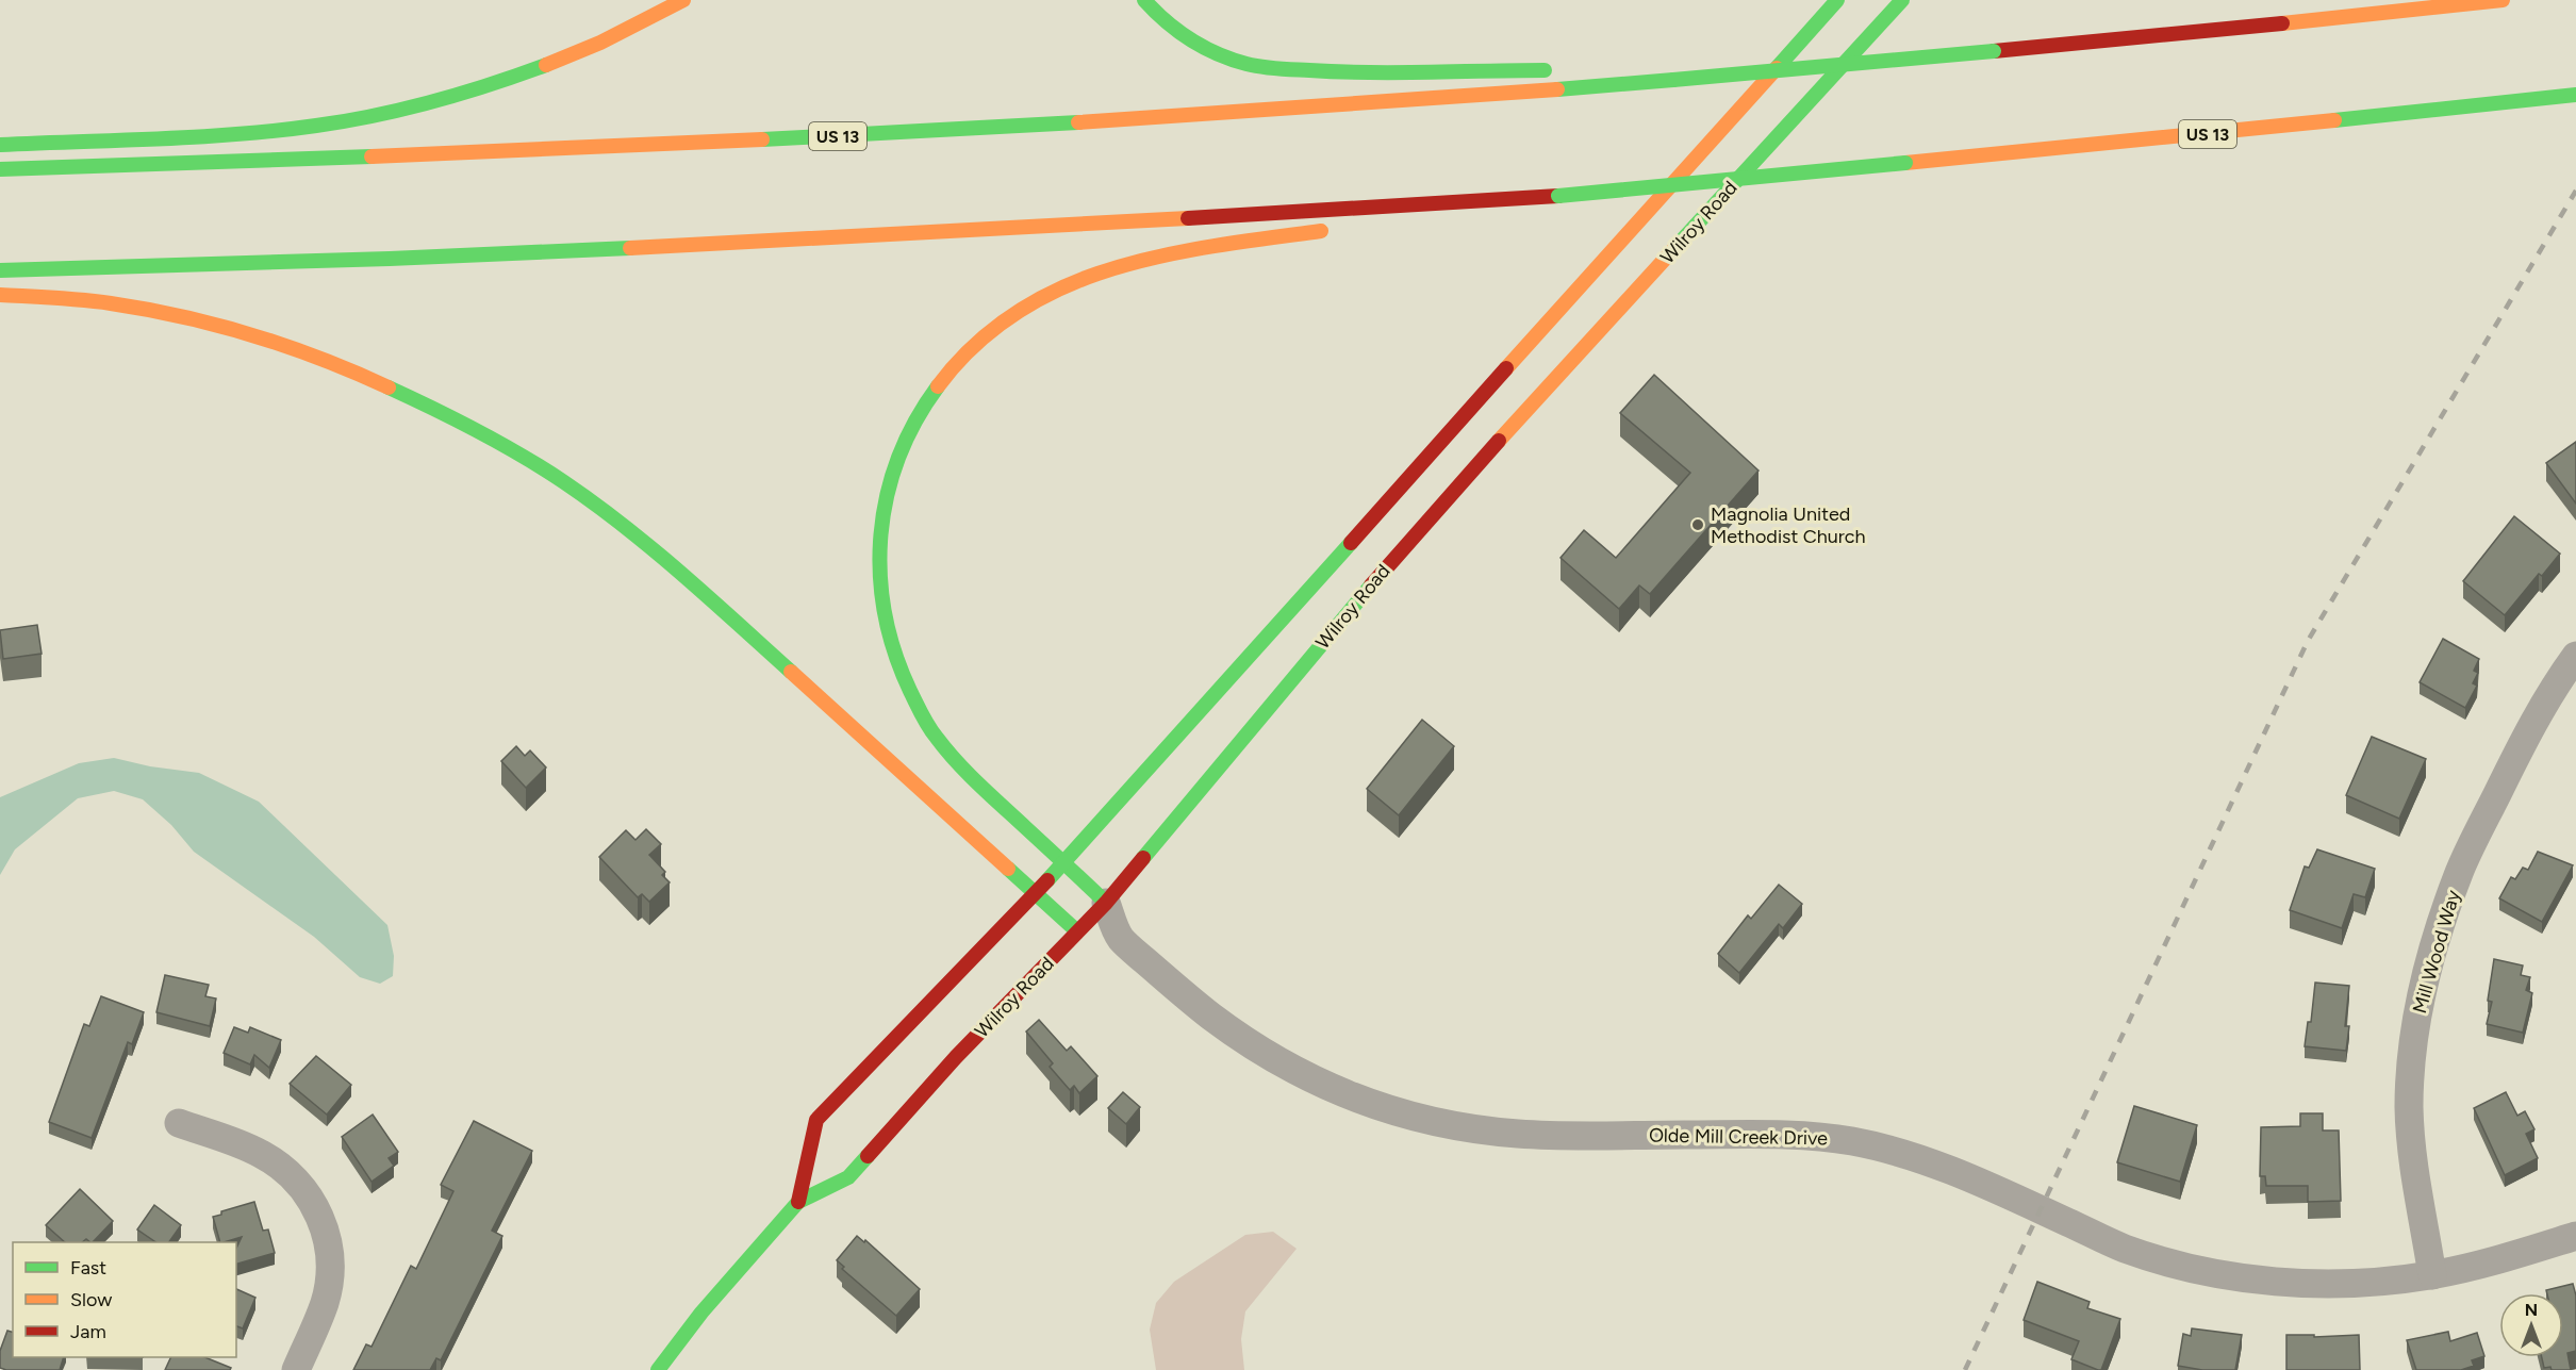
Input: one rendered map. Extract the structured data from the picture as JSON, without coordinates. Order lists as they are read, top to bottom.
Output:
{
  "streets": {
    "main road": ["US 13", "Wilroy Road"],
    "street": ["Mill Wood Way", "Olde Mill Creek Drive"]
  },
  "crossings": [
    ["Wilroy Road", "Olde Mill Creek Drive"],
    ["Mill Wood Way", "Olde Mill Creek Drive"]
  ],
  "places": ["Magnolia United Methodist Church"],
  "legend": ["Fast", "Slow", "Jam"],
  "north": "top"
}
